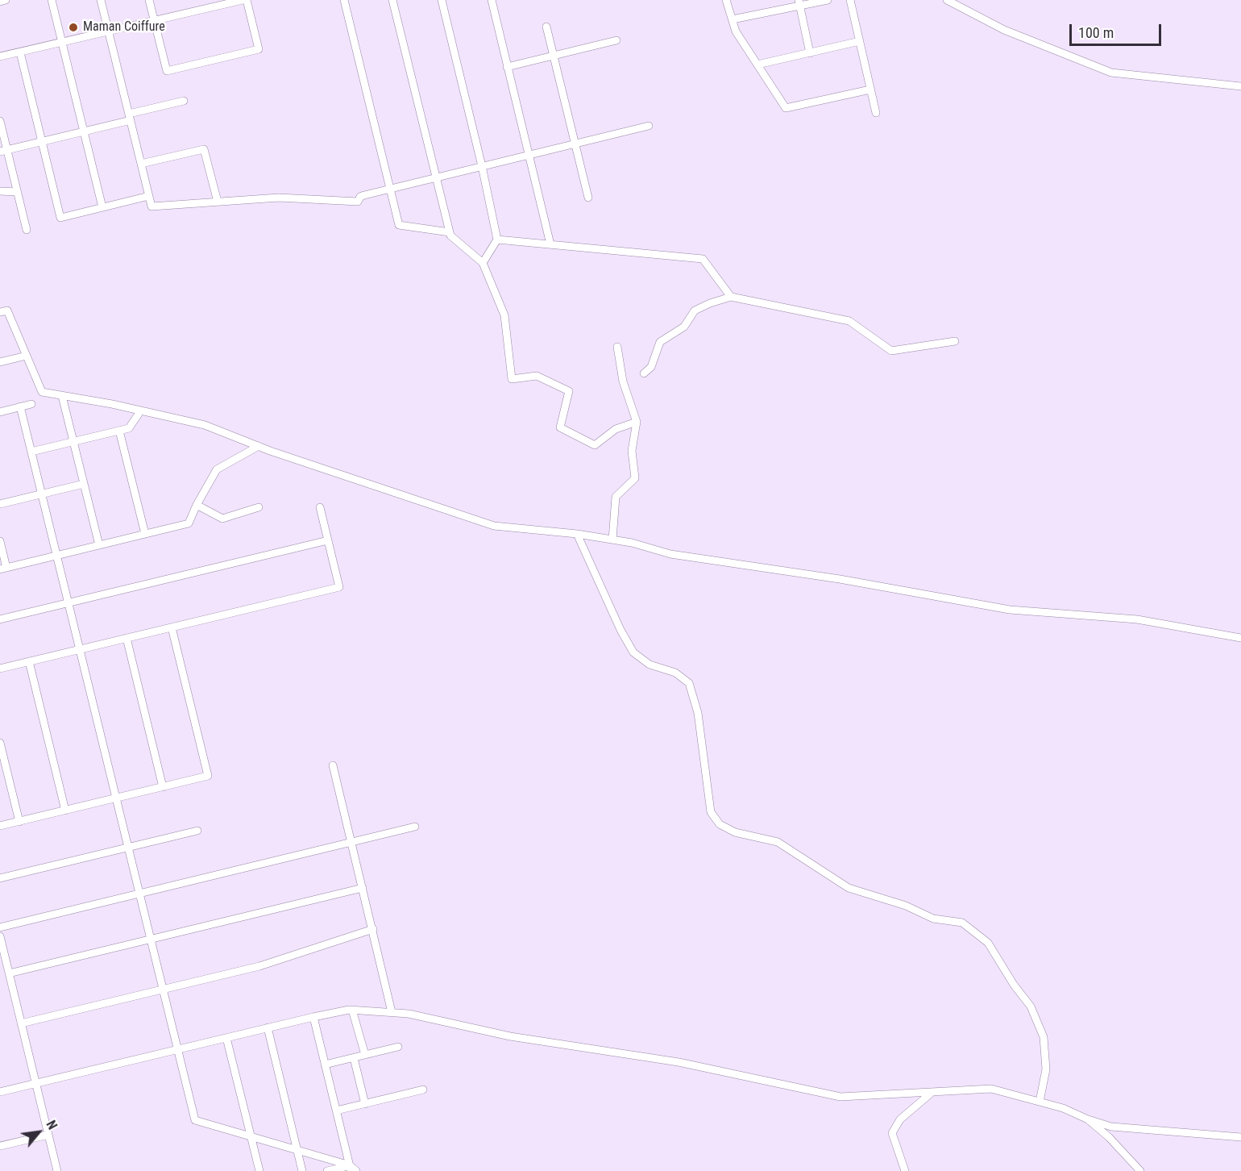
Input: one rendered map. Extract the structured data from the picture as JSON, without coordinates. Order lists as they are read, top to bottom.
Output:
{
  "places": ["Maman Coiffure"],
  "scale_bar": "100 m",
  "north": "top right"
}
